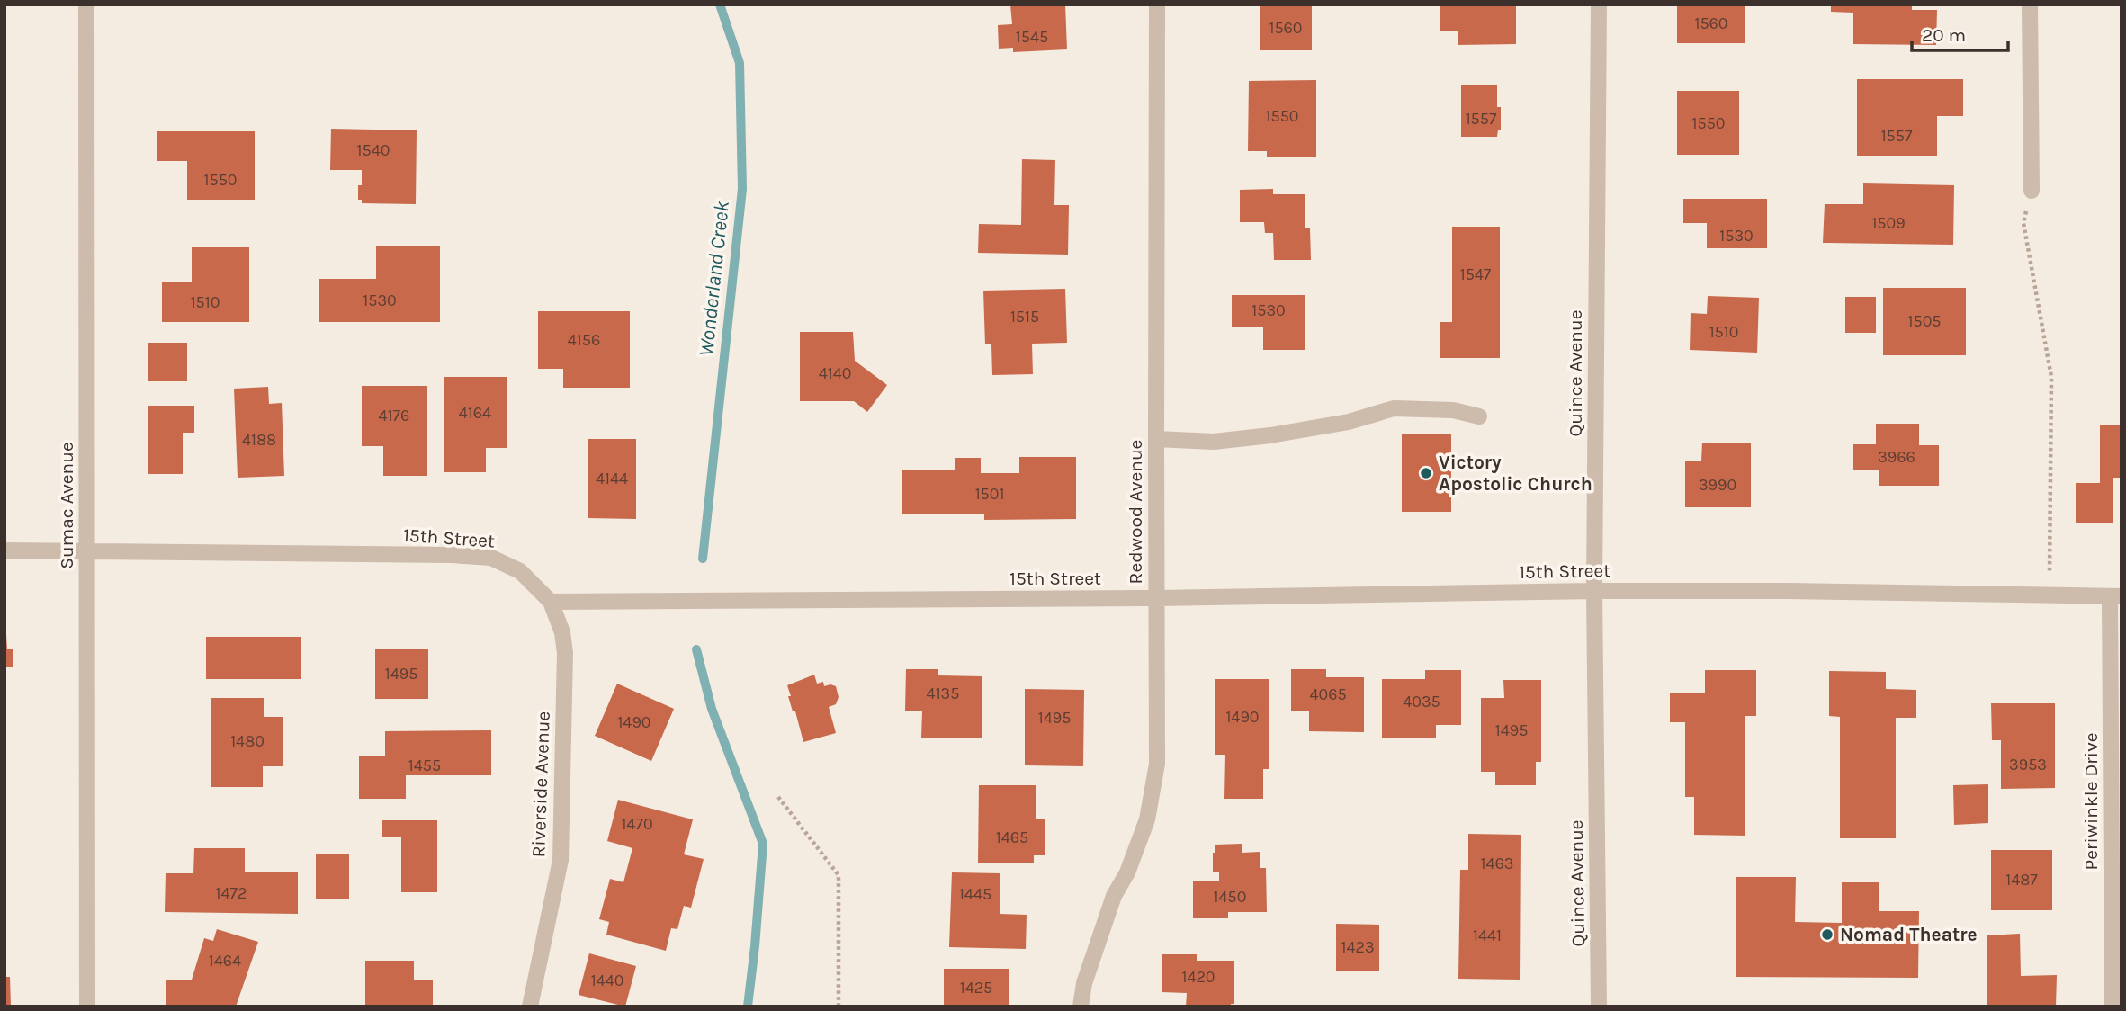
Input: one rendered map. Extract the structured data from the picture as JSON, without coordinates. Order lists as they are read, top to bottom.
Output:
{
  "streets": {
    "street": [
      "Quince Avenue",
      "Sumac Avenue",
      "Redwood Avenue",
      "15th Street",
      "Riverside Avenue",
      "Periwinkle Drive"
    ]
  },
  "crossings": [
    ["Quince Avenue", "15th Street"],
    ["Sumac Avenue", "15th Street"],
    ["Redwood Avenue", "15th Street"],
    ["15th Street", "Riverside Avenue"],
    ["15th Street", "Periwinkle Drive"]
  ],
  "water": ["Wonderland Creek"],
  "places": ["Victory Apostolic Church", "Nomad Theatre"],
  "house_numbers": [
    "1560",
    "1560",
    "1545",
    "1550",
    "1557",
    "1550",
    "1557",
    "1540",
    "1550",
    "1509",
    "1530",
    "1547",
    "1530",
    "1510",
    "1530",
    "1515",
    "1505",
    "1510",
    "4156",
    "4140",
    "4164",
    "4176",
    "4188",
    "3966",
    "4144",
    "3990",
    "1501",
    "1495",
    "4135",
    "4065",
    "4035",
    "1490",
    "1495",
    "1490",
    "1495",
    "1480",
    "3953",
    "1455",
    "1470",
    "1465",
    "1463",
    "1487",
    "1472",
    "1445",
    "1450",
    "1441",
    "1423",
    "1464",
    "1420",
    "1440",
    "1425"
  ],
  "scale_bar": "20 m"
}
